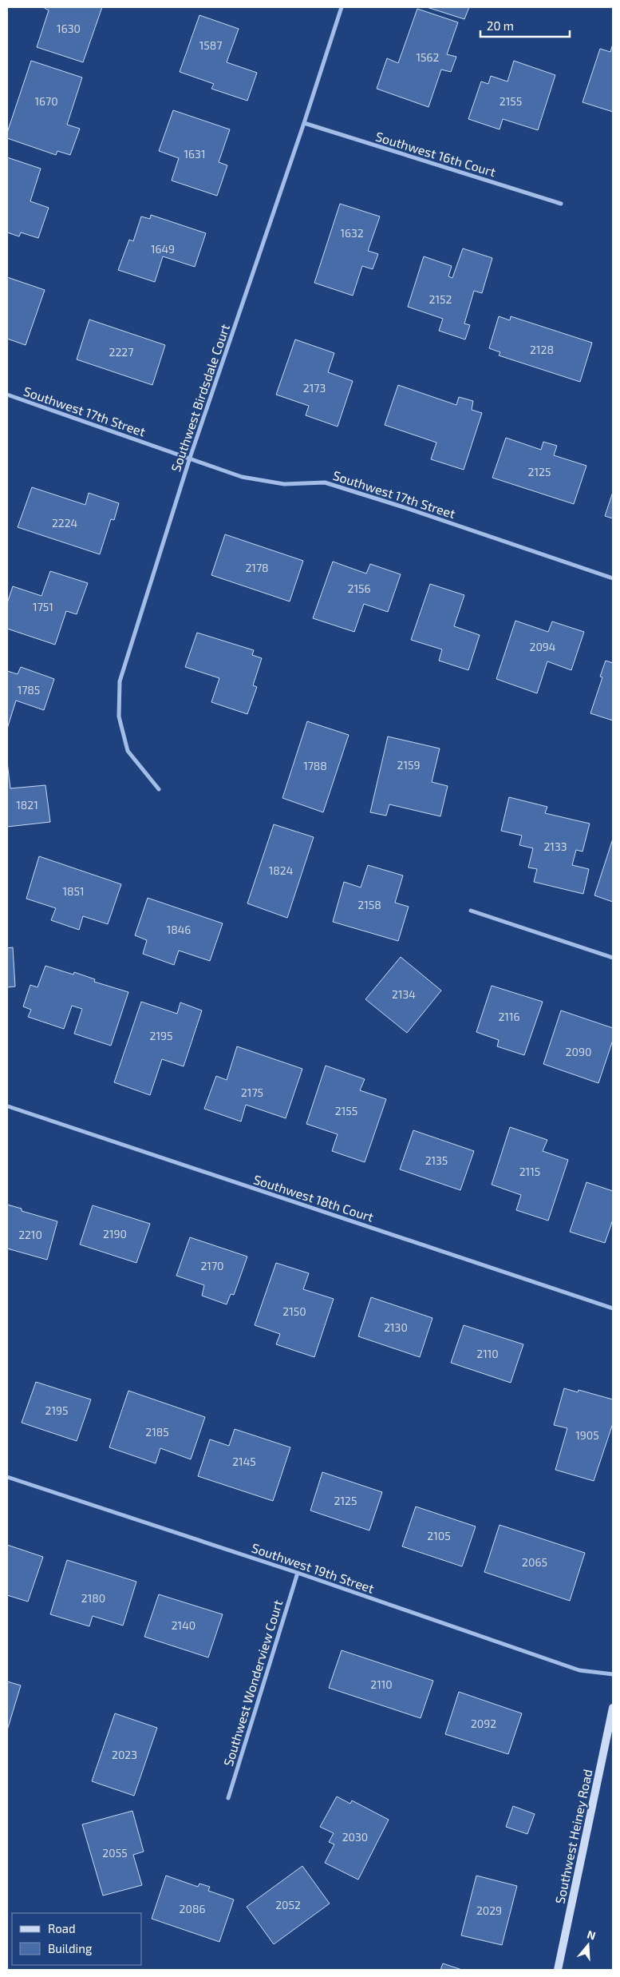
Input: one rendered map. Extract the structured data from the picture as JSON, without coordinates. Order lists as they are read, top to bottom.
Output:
{
  "streets": {
    "street": [
      "Southwest 16th Court",
      "Southwest Birdsdale Court",
      "Southwest 17th Street",
      "Southwest 18th Court",
      "Southwest 19th Street",
      "Southwest Wonderview Court",
      "Southwest Heiney Road"
    ]
  },
  "crossings": [
    ["Southwest 16th Court", "Southwest Birdsdale Court"],
    ["Southwest Birdsdale Court", "Southwest 17th Street"],
    ["Southwest 19th Street", "Southwest Wonderview Court"]
  ],
  "house_numbers": [
    "1630",
    "1587",
    "1562",
    "1670",
    "2155",
    "1631",
    "1632",
    "1649",
    "2152",
    "2128",
    "2227",
    "2173",
    "2125",
    "2224",
    "2178",
    "2156",
    "1751",
    "2094",
    "1785",
    "2159",
    "1788",
    "1821",
    "2133",
    "1824",
    "1851",
    "2158",
    "1846",
    "2134",
    "2116",
    "2195",
    "2090",
    "2175",
    "2155",
    "2135",
    "2115",
    "2190",
    "2210",
    "2170",
    "2150",
    "2130",
    "2110",
    "2195",
    "2185",
    "1905",
    "2145",
    "2125",
    "2105",
    "2065",
    "2180",
    "2140",
    "2110",
    "2092",
    "2023",
    "2030",
    "2055",
    "2052",
    "2086",
    "2029"
  ],
  "legend": ["Road", "Building"],
  "scale_bar": "20 m",
  "north": "top"
}
